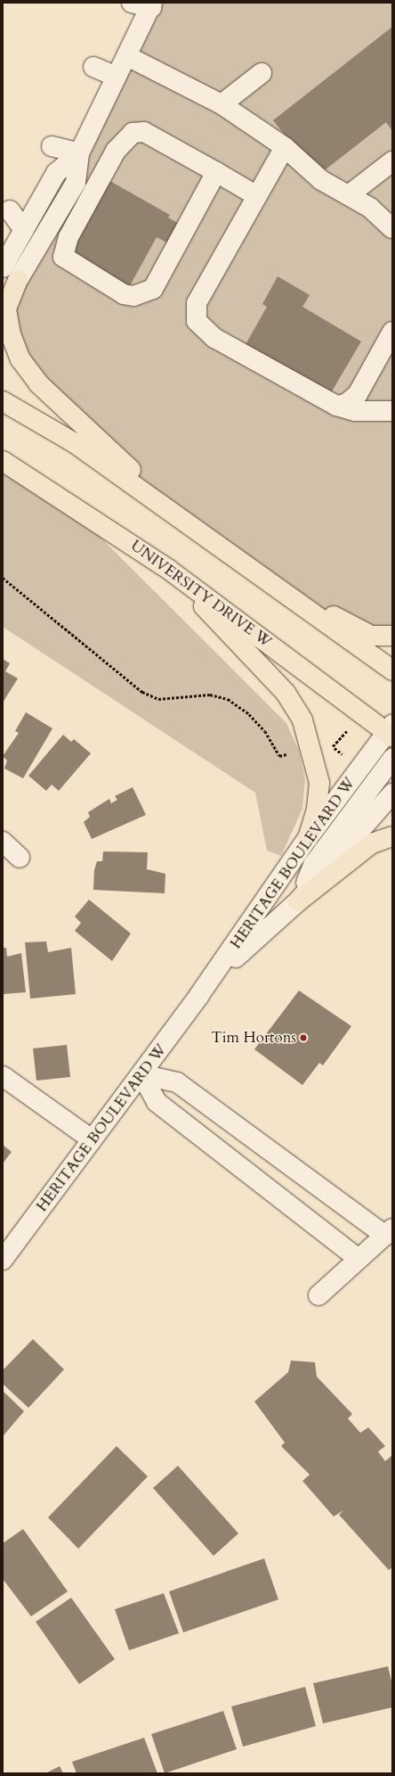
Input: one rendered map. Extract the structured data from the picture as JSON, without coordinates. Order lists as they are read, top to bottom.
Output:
{
  "streets": {
    "main road": ["UNIVERSITY DRIVE W"],
    "street": ["HERITAGE BOULEVARD W"]
  },
  "crossings": [
    ["UNIVERSITY DRIVE W", "HERITAGE BOULEVARD W"]
  ],
  "places": ["Tim Hortons"]
}
